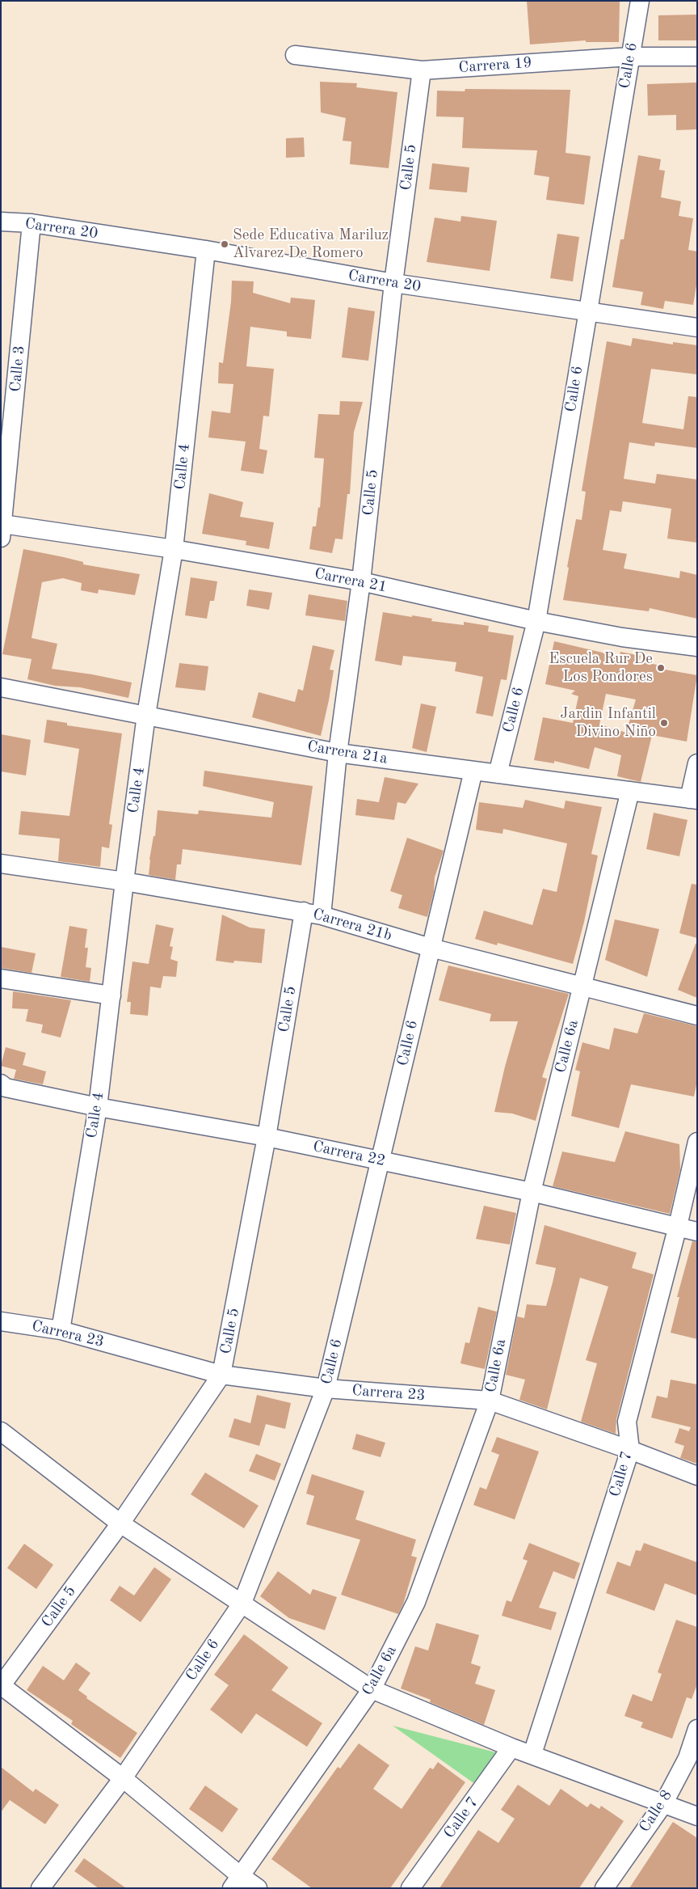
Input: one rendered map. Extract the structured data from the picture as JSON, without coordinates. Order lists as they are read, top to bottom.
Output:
{
  "streets": {
    "street": [
      "Carrera 19",
      "Calle 6",
      "Calle 5",
      "Carrera 20",
      "Calle 3",
      "Calle 4",
      "Carrera 21",
      "Carrera 21a",
      "Carrera 21b",
      "Calle 6a",
      "Carrera 22",
      "Carrera 23",
      "Calle 7",
      "Calle 8"
    ]
  },
  "crossings": [
    ["Carrera 19", "Calle 6"],
    ["Carrera 19", "Calle 5"],
    ["Calle 6", "Carrera 20"],
    ["Calle 6", "Carrera 21"],
    ["Calle 6", "Carrera 21a"],
    ["Calle 6", "Carrera 21b"],
    ["Calle 6", "Carrera 22"],
    ["Calle 6", "Carrera 23"],
    ["Calle 5", "Carrera 20"],
    ["Calle 5", "Carrera 21"],
    ["Calle 5", "Carrera 21a"],
    ["Calle 5", "Carrera 21b"],
    ["Calle 5", "Carrera 22"],
    ["Calle 5", "Carrera 23"],
    ["Carrera 20", "Calle 3"],
    ["Carrera 20", "Calle 4"],
    ["Calle 3", "Carrera 21"],
    ["Calle 4", "Carrera 21"],
    ["Calle 4", "Carrera 21a"],
    ["Calle 4", "Carrera 21b"],
    ["Calle 4", "Carrera 22"],
    ["Calle 4", "Carrera 23"],
    ["Carrera 21a", "Calle 6a"],
    ["Carrera 21b", "Calle 6a"],
    ["Calle 6a", "Carrera 22"],
    ["Calle 6a", "Carrera 23"],
    ["Carrera 22", "Calle 7"],
    ["Carrera 23", "Calle 7"]
  ],
  "places": ["Sede Educativa Mariluz Alvarez De Romero", "Escuela Rur De Los Pondores", "Jardin Infantil Divino Niño"]
}
